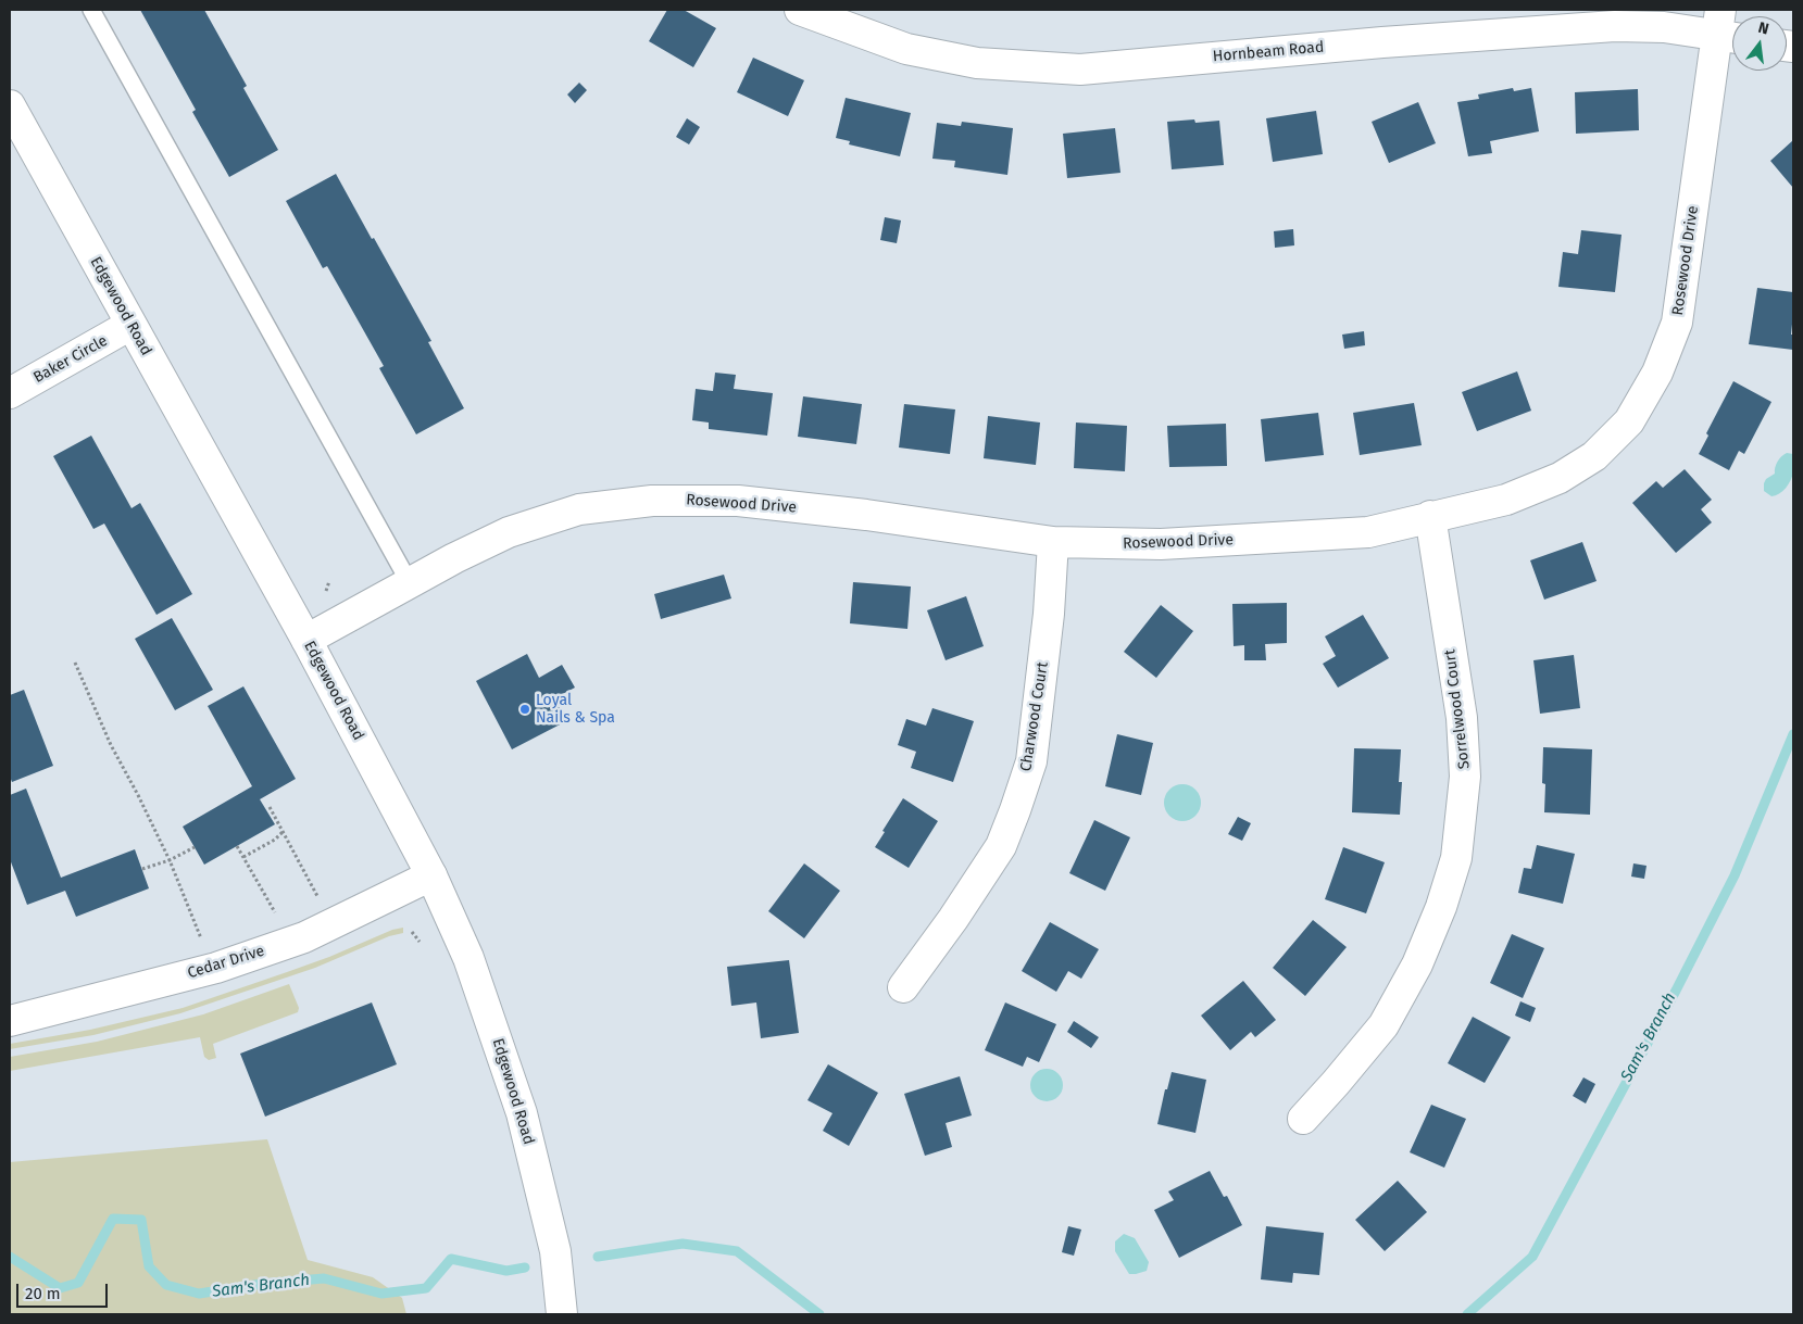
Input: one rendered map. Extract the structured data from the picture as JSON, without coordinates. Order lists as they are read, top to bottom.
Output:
{
  "streets": {
    "street": [
      "Hornbeam Road",
      "Rosewood Drive",
      "Edgewood Road",
      "Baker Circle",
      "Sorrelwood Court",
      "Charwood Court",
      "Cedar Drive"
    ]
  },
  "crossings": [
    ["Hornbeam Road", "Rosewood Drive"],
    ["Rosewood Drive", "Edgewood Road"],
    ["Rosewood Drive", "Sorrelwood Court"],
    ["Rosewood Drive", "Charwood Court"],
    ["Edgewood Road", "Baker Circle"],
    ["Edgewood Road", "Cedar Drive"]
  ],
  "water": ["Sam's Branch"],
  "places": ["Loyal Nails & Spa"],
  "scale_bar": "20 m",
  "north": "top"
}
